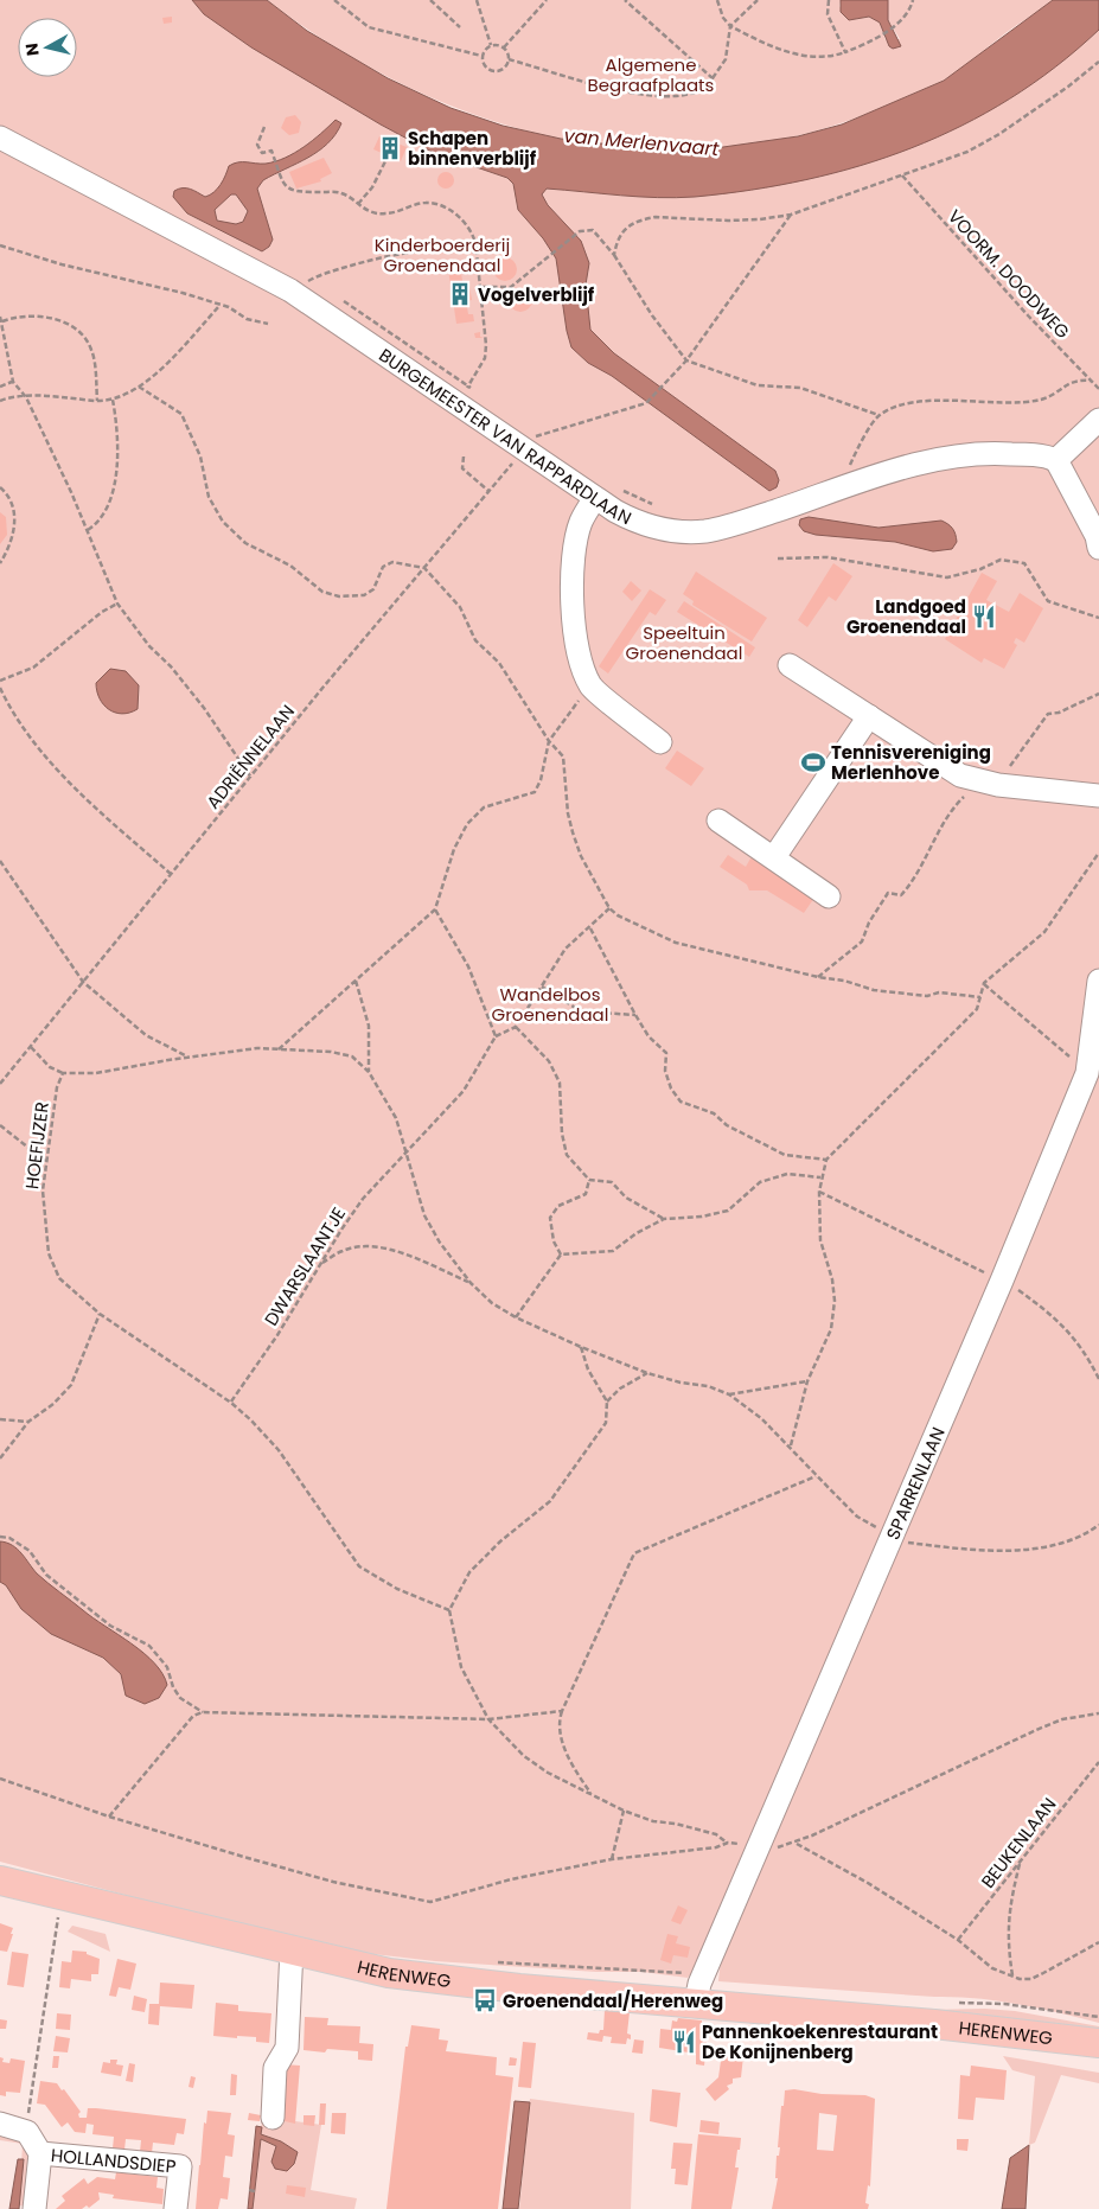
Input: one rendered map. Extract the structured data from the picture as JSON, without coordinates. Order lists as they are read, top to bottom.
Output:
{
  "streets": {
    "main road": ["HERENWEG"],
    "street": ["BURGEMEESTER VAN RAPPARDLAAN", "SPARRENLAAN", "HOLLANDSDIEP"],
    "path": [
      "VOORM. DOODWEG",
      "ADRIËNNELAAN",
      "HOEFIJZER",
      "DWARSLAANTJE",
      "BEUKENLAAN"
    ]
  },
  "crossings": [
    ["BURGEMEESTER VAN RAPPARDLAAN", "ADRIËNNELAAN"],
    ["HOEFIJZER", "DWARSLAANTJE"],
    ["SPARRENLAAN", "HERENWEG"]
  ],
  "water": ["van Merlenvaart"],
  "parks": [
    "Algemene Begraafplaats",
    "Kinderboerderij Groenendaal",
    "Speeltuin Groenendaal",
    "Wandelbos Groenendaal"
  ],
  "places": {
    "building": ["Schapen binnenverblijf", "Vogelverblijf"],
    "restaurant": ["Landgoed Groenendaal", "Pannenkoekenrestaurant De Konijnenberg"],
    "sports": ["Tennisvereniging Merlenhove"],
    "bus stop": ["Groenendaal/Herenweg"]
  },
  "north": "left"
}
